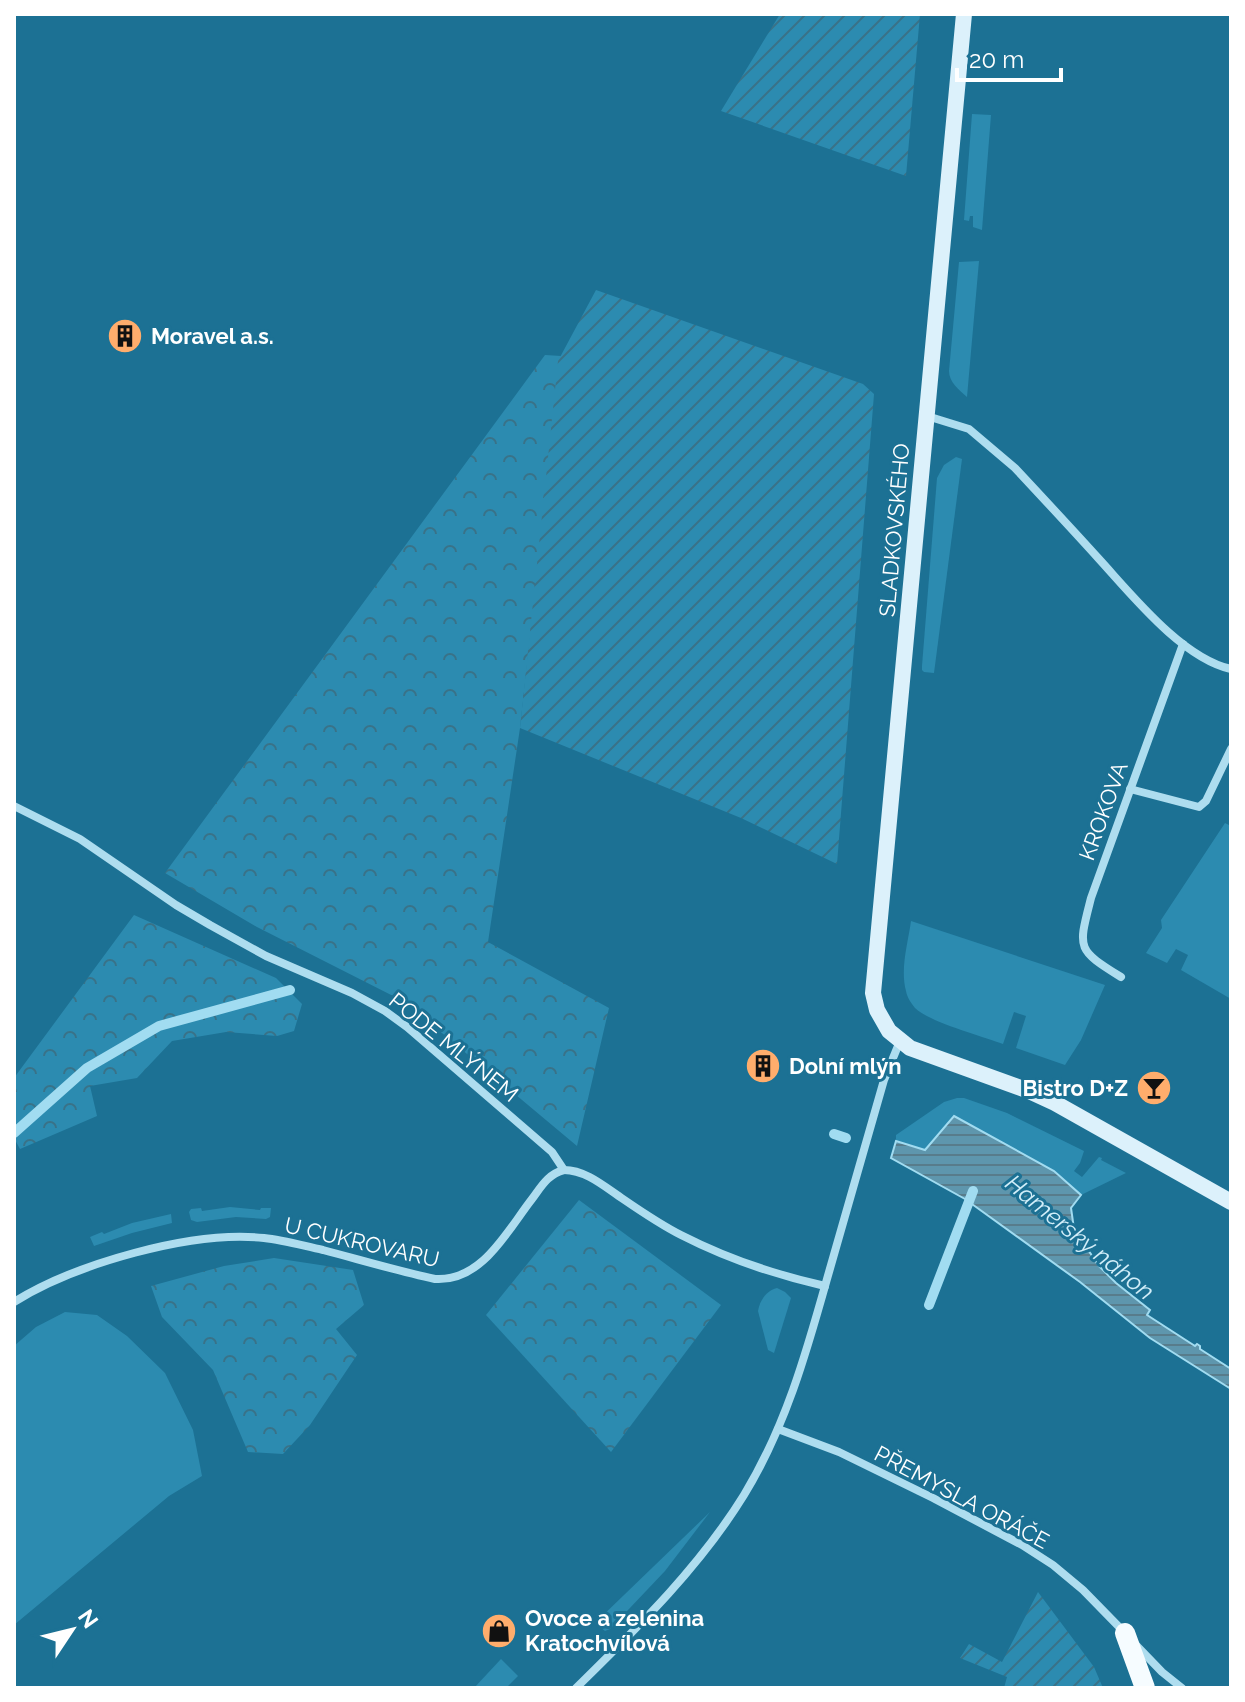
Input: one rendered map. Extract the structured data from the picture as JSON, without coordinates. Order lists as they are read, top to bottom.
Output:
{
  "streets": {
    "street": [
      "SLADKOVSKÉHO",
      "KROKOVA",
      "PODE MLÝNEM",
      "U CUKROVARU",
      "PŘEMYSLA ORÁČE"
    ]
  },
  "crossings": [
    ["PODE MLÝNEM", "U CUKROVARU"]
  ],
  "water": ["Hamerský náhon"],
  "places": {
    "building": ["Moravel a.s.", "Dolní mlýn"],
    "bar": ["Bistro D+Z"],
    "shop": ["Ovoce a zelenina Kratochvílová"]
  },
  "scale_bar": "20 m",
  "north": "top right"
}
